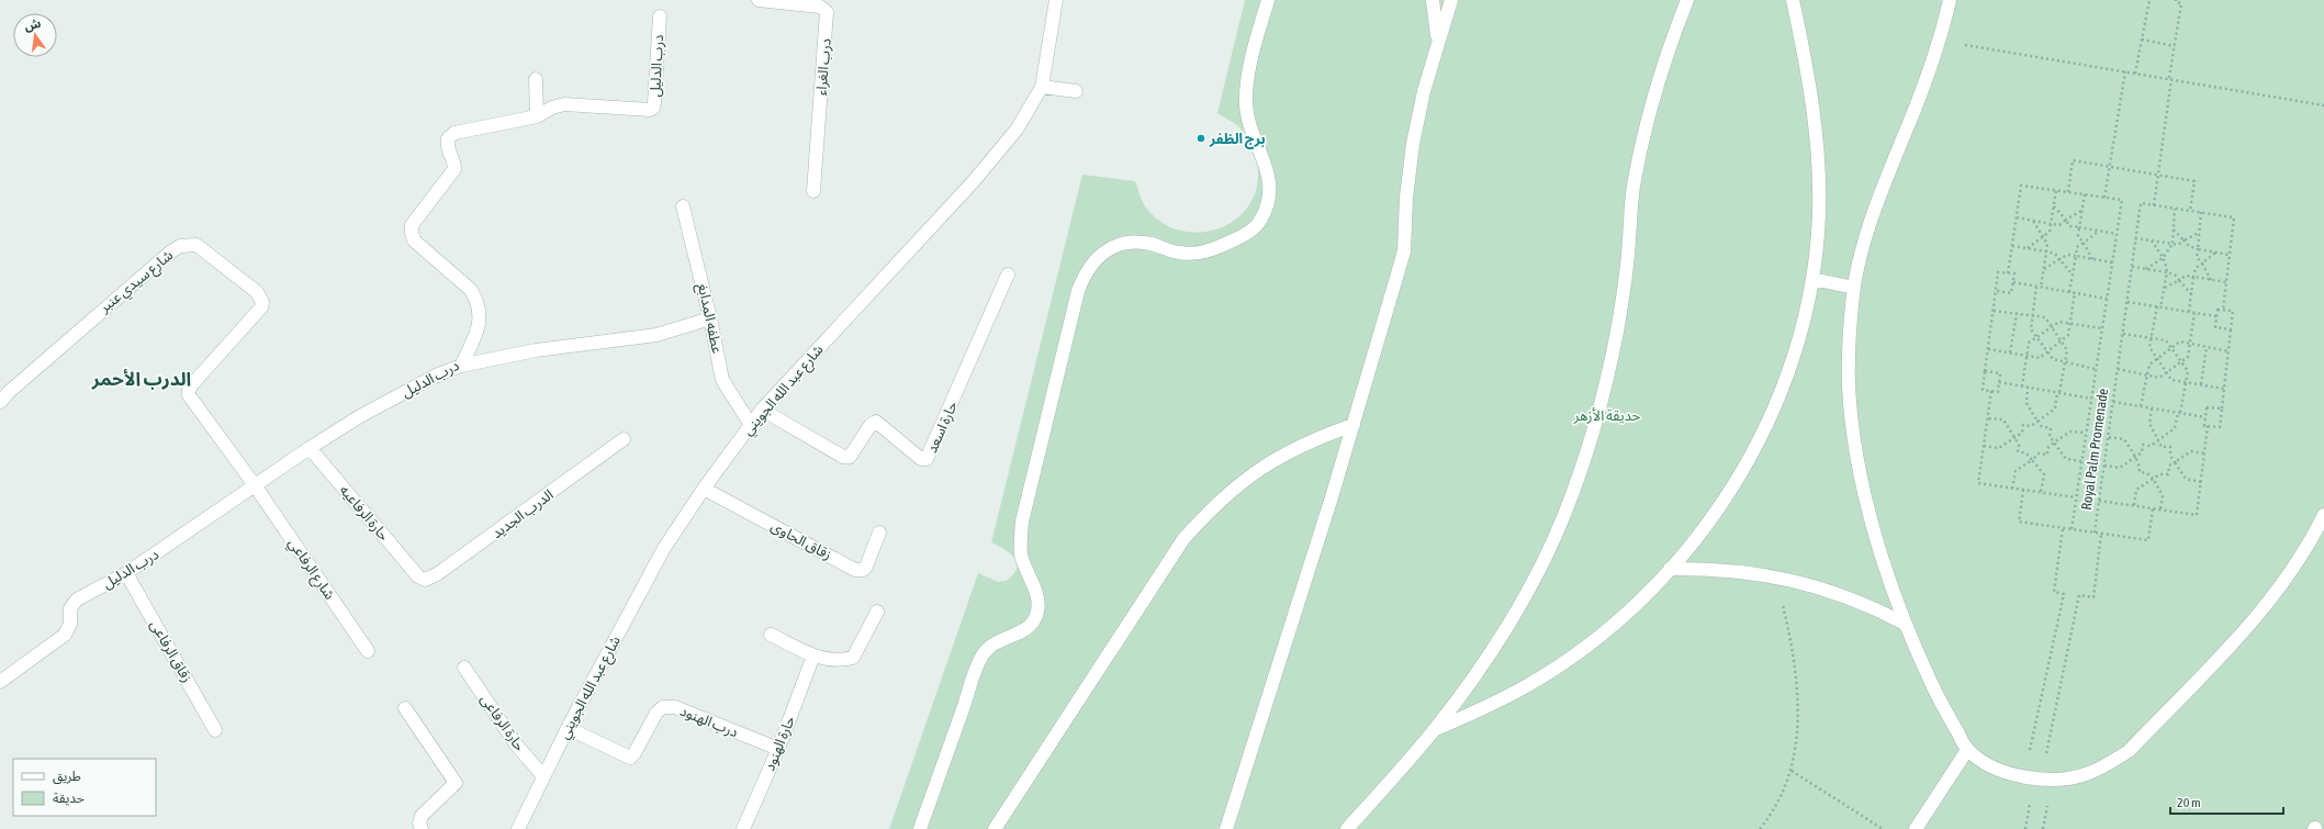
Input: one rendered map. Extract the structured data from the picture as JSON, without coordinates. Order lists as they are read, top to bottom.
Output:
{
  "streets": {
    "street": [
      "درب الدليل",
      "درب الغراء",
      "شارع سيدي عنبر",
      "عطفه المدابغ",
      "شارع عبد الله الجويني",
      "حارة اسعد",
      "حارة الرفاعيه",
      "الدرب الجديد",
      "زقاق الحاوى",
      "شارع الرفاعي",
      "زقاق الرفاعى",
      "درب الهنود",
      "حارة الرفاعى",
      "حارة الهنود"
    ],
    "path": ["Royal Palm Promenade"]
  },
  "crossings": [
    ["درب الدليل", "شارع سيدي عنبر"],
    ["درب الدليل", "حارة الرفاعيه"],
    ["درب الدليل", "شارع الرفاعي"],
    ["درب الدليل", "زقاق الرفاعى"],
    ["شارع سيدي عنبر", "شارع الرفاعي"],
    ["عطفه المدابغ", "شارع عبد الله الجويني"],
    ["شارع عبد الله الجويني", "حارة اسعد"],
    ["شارع عبد الله الجويني", "زقاق الحاوى"],
    ["شارع عبد الله الجويني", "درب الهنود"],
    ["شارع عبد الله الجويني", "حارة الرفاعى"],
    ["حارة الرفاعيه", "الدرب الجديد"],
    ["درب الهنود", "حارة الهنود"]
  ],
  "districts": ["الدرب الأحمر"],
  "parks": ["حديقة الأزهر"],
  "places": ["برج الظفر"],
  "legend": ["طريق", "حديقة"],
  "scale_bar": "20 m",
  "north": "top"
}
